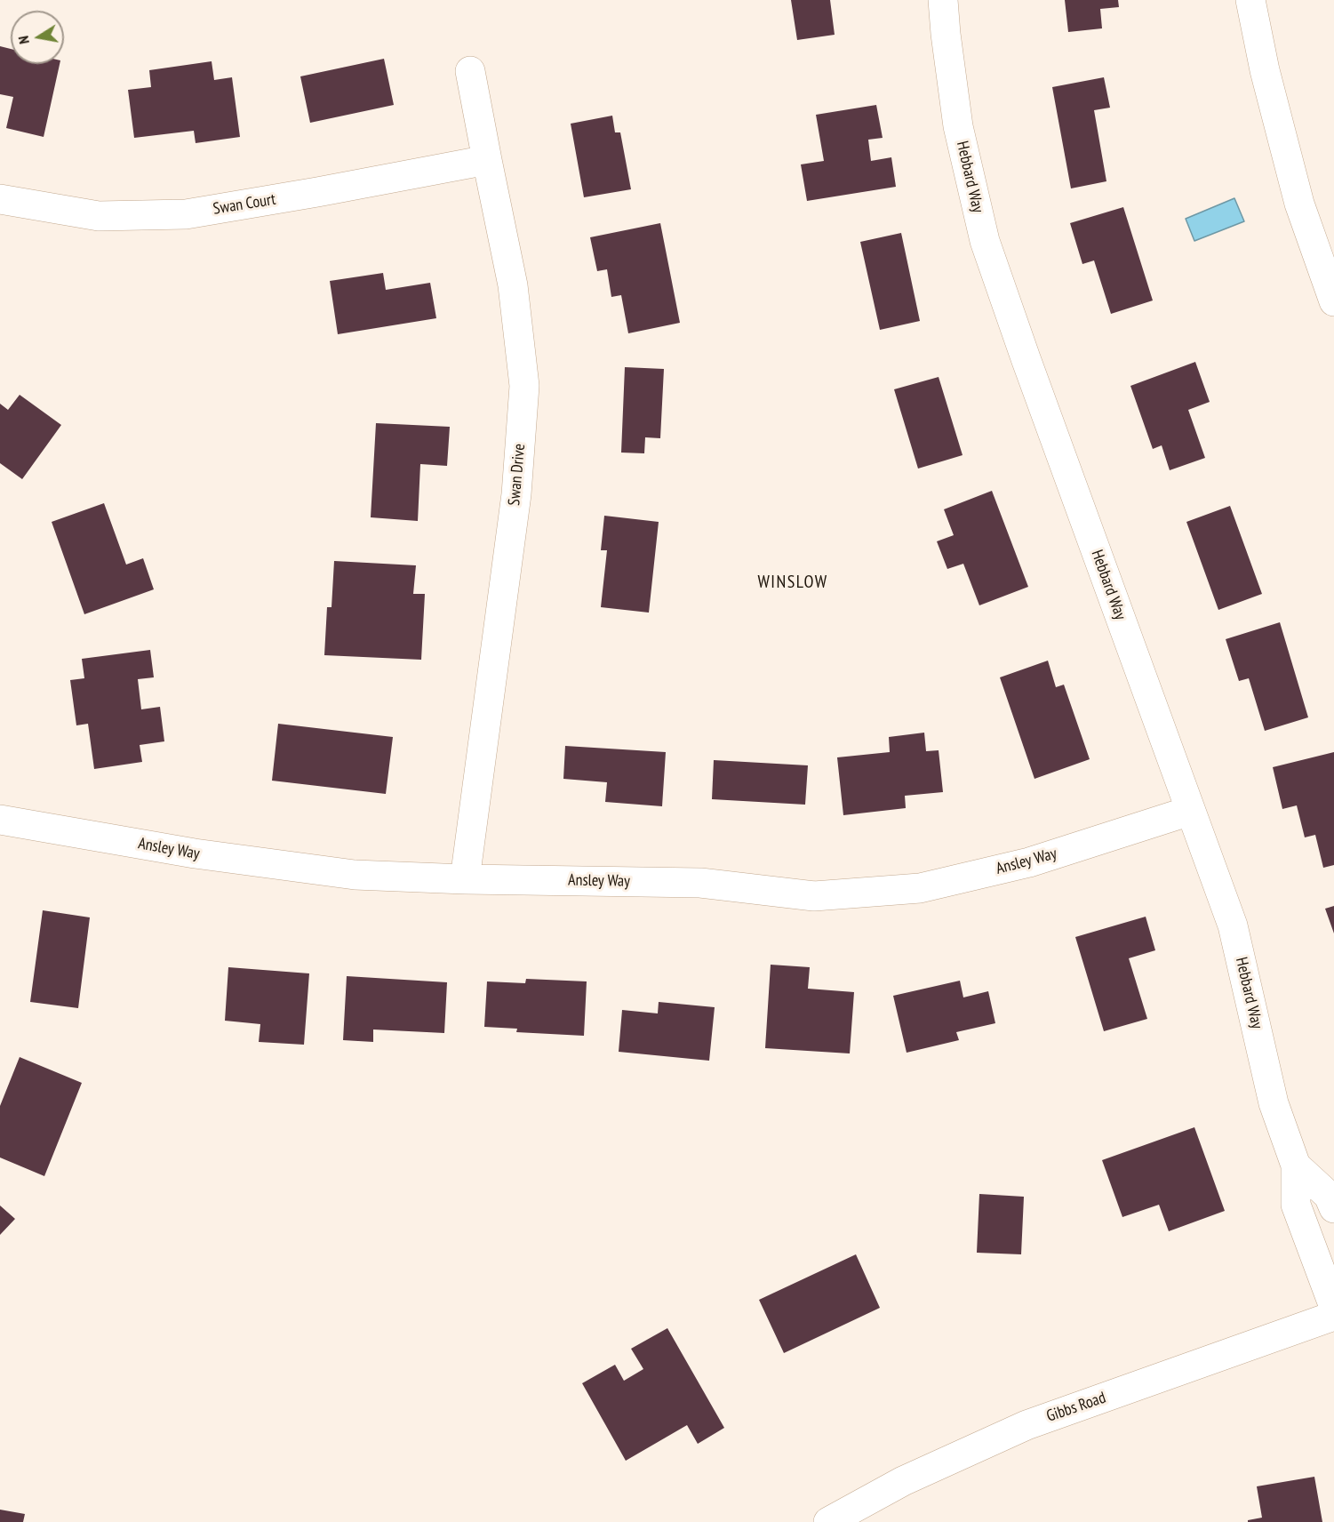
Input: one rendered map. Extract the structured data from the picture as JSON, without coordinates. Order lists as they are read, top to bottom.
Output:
{
  "streets": {
    "street": [
      "Hebbard Way",
      "Swan Court",
      "Swan Drive",
      "Ansley Way",
      "Gibbs Road"
    ]
  },
  "crossings": [
    ["Hebbard Way", "Ansley Way"],
    ["Swan Court", "Swan Drive"],
    ["Swan Drive", "Ansley Way"]
  ],
  "districts": ["WINSLOW"],
  "north": "left"
}
